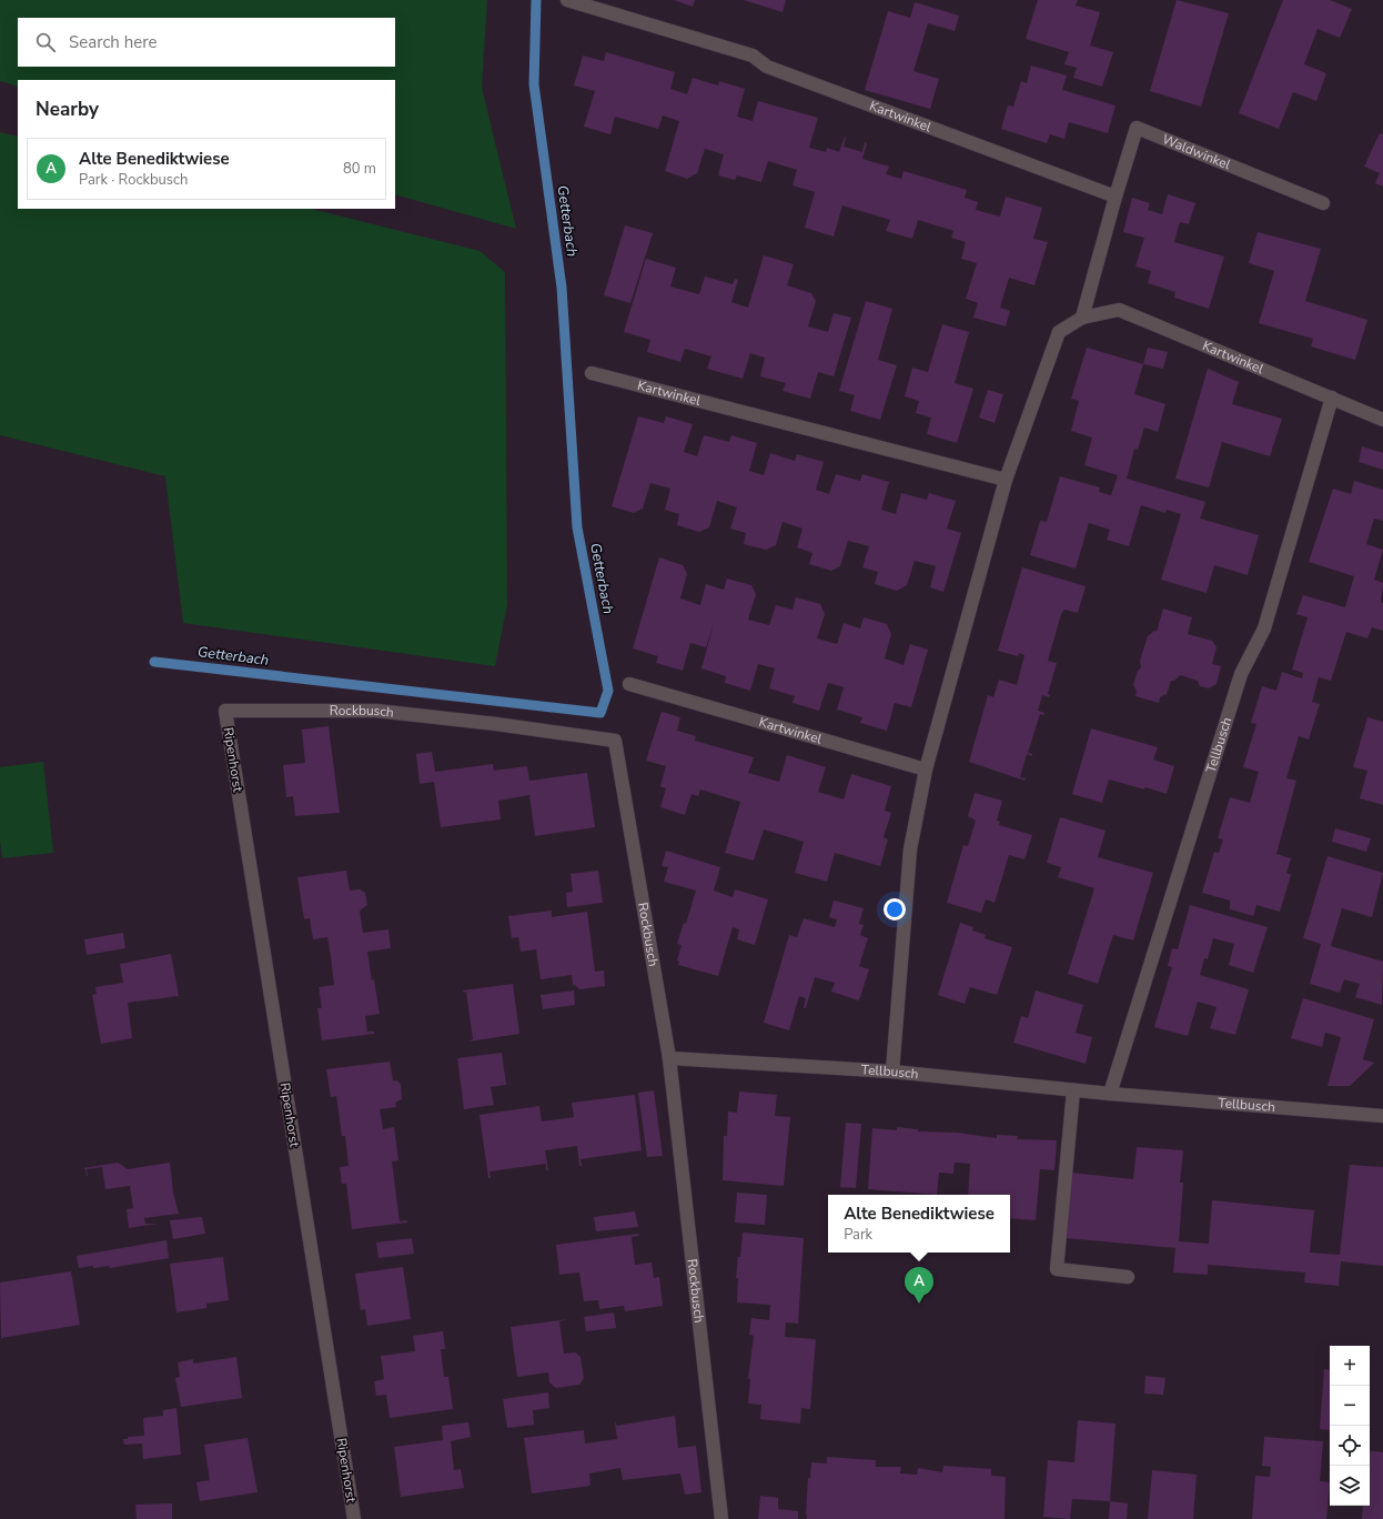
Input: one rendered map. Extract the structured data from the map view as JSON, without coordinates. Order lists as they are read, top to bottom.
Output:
{
  "streets": {
    "street": [
      "Kartwinkel",
      "Waldwinkel",
      "Rockbusch",
      "Tellbusch",
      "Ripenhorst"
    ]
  },
  "crossings": [
    ["Kartwinkel", "Waldwinkel"],
    ["Kartwinkel", "Tellbusch"],
    ["Rockbusch", "Tellbusch"],
    ["Rockbusch", "Ripenhorst"]
  ],
  "water": ["Getterbach"],
  "page": {
    "search": "Search here",
    "heading": "Nearby",
    "list": [
      {
        "mark": "A",
        "name": "Alte Benediktwiese",
        "note": "Park · Rockbusch",
        "value": "80 m"
      }
    ],
    "popup": ["Alte Benediktwiese", "Park"],
    "pins": "A",
    "map_buttons": ["+", "−"]
  }
}
